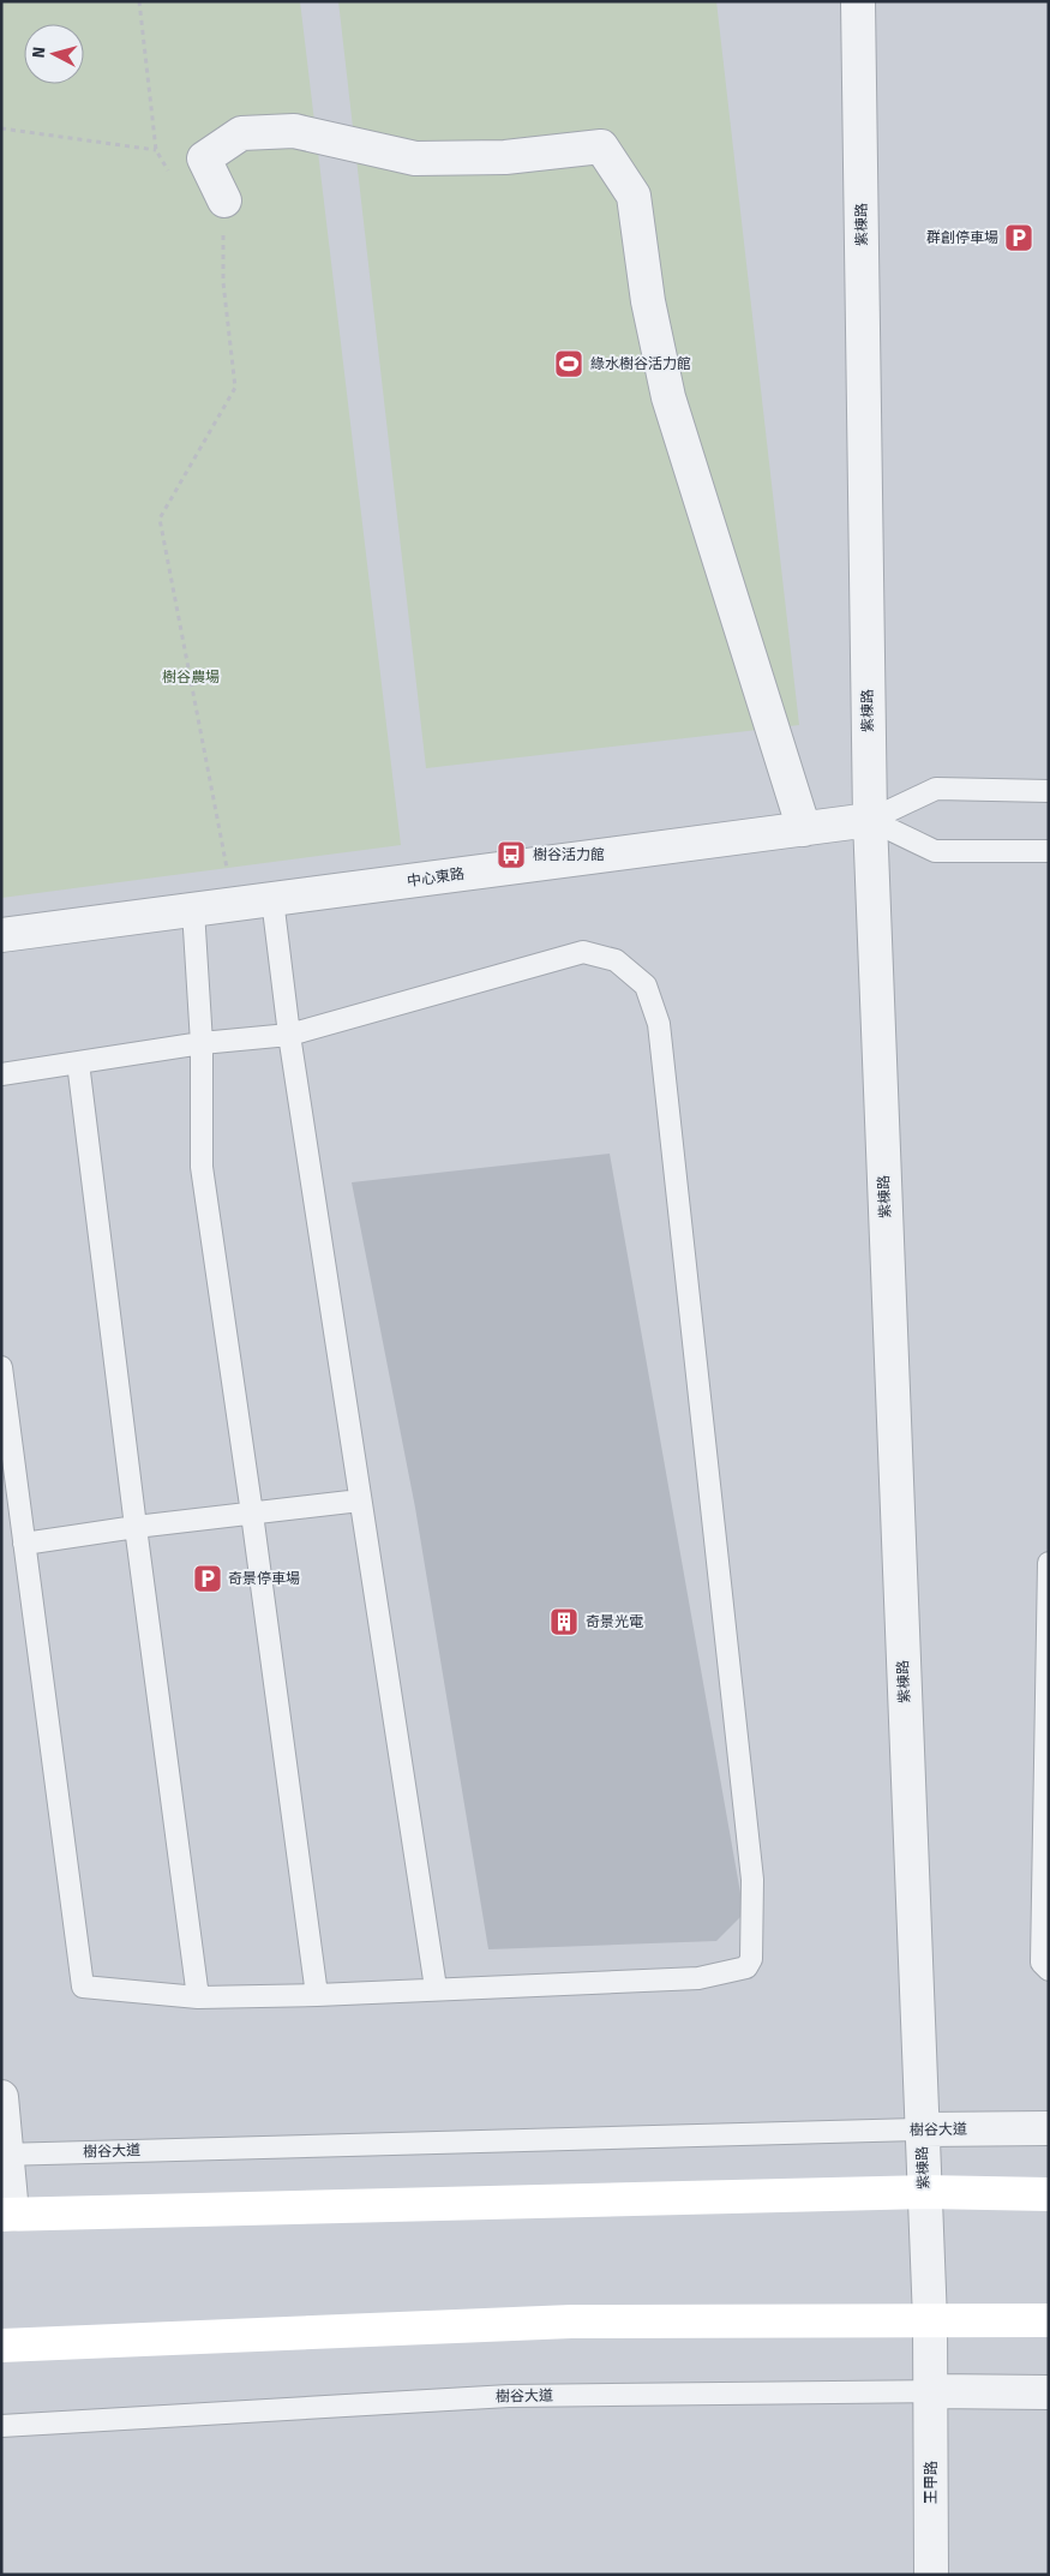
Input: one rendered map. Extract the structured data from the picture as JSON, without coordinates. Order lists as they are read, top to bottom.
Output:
{
  "streets": {
    "street": [
      "紫棟路",
      "中心東路",
      "樹谷大道",
      "王甲路"
    ]
  },
  "crossings": [
    ["紫棟路", "中心東路"],
    ["紫棟路", "樹谷大道"],
    ["紫棟路", "王甲路"],
    ["樹谷大道", "王甲路"]
  ],
  "parks": ["樹谷農場"],
  "places": {
    "parking": ["群創停車場", "奇景停車場"],
    "sports": ["綠水樹谷活力館"],
    "bus stop": ["樹谷活力館"],
    "building": ["奇景光電"]
  },
  "north": "left"
}
